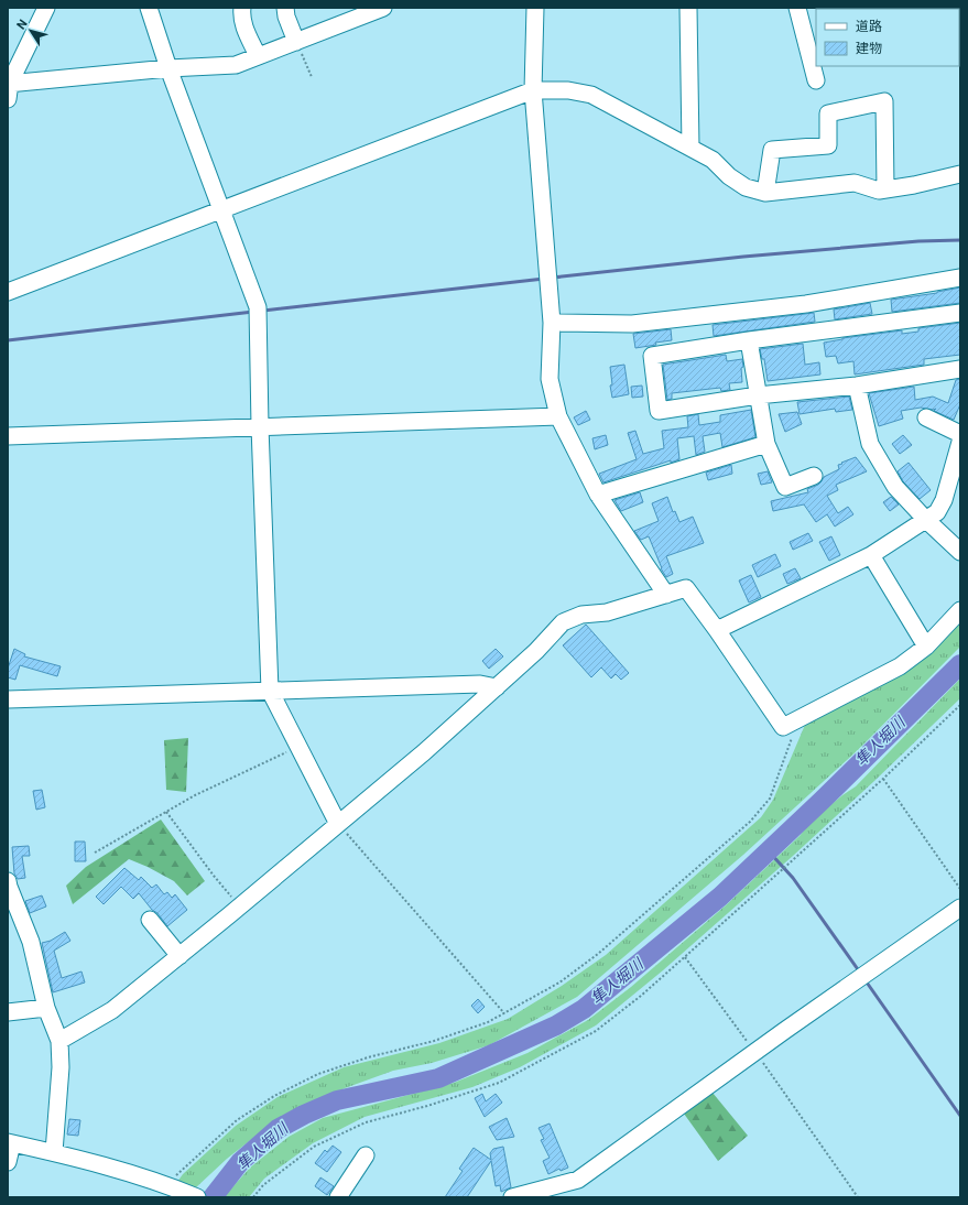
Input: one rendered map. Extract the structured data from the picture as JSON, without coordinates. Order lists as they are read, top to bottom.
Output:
{
  "water": ["隼人堀川"],
  "legend": ["道路", "建物"],
  "north": "top left"
}
